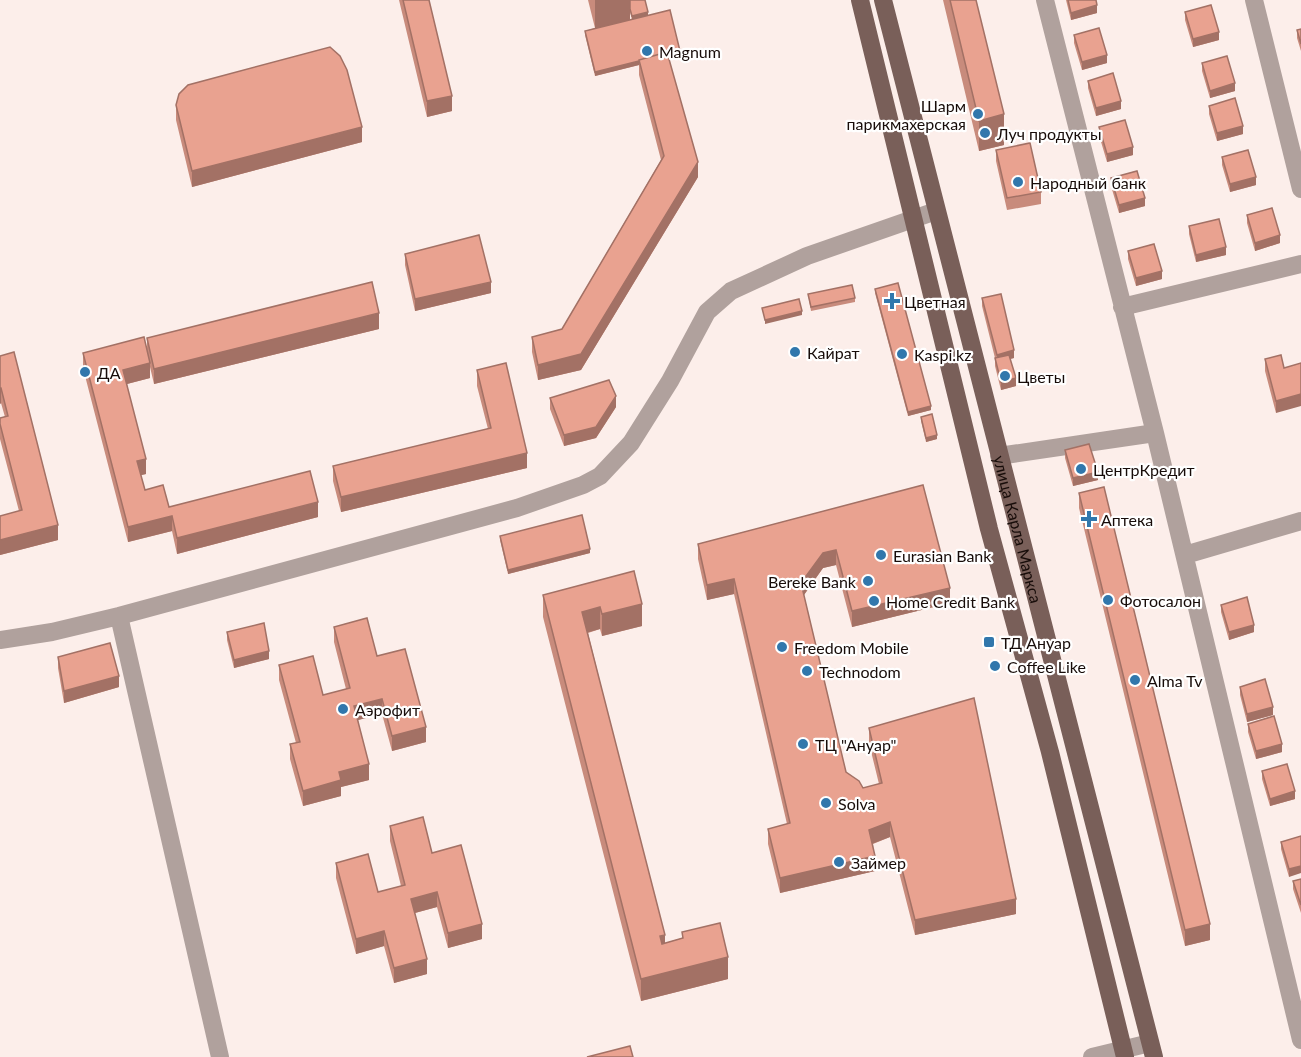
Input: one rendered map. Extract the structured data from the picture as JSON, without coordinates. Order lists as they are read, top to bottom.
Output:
{
  "streets": {
    "main road": ["улица Карла Маркса"]
  },
  "places": {
    "other": [
      "Magnum",
      "Шарм парикмахерская",
      "Луч продукты",
      "Народный банк",
      "Кайрат",
      "Kaspi.kz",
      "ДА",
      "Цветы",
      "ЦентрКредит",
      "Eurasian Bank",
      "Bereke Bank",
      "Фотосалон",
      "Home Credit Bank",
      "Freedom Mobile",
      "Coffee Like",
      "Technodom",
      "Alma Tv",
      "Аэрофит",
      "ТЦ \"Ануар\"",
      "Solva",
      "Займер"
    ],
    "health": ["Цветная", "Аптека"],
    "transit": ["ТД Ануар"]
  }
}
